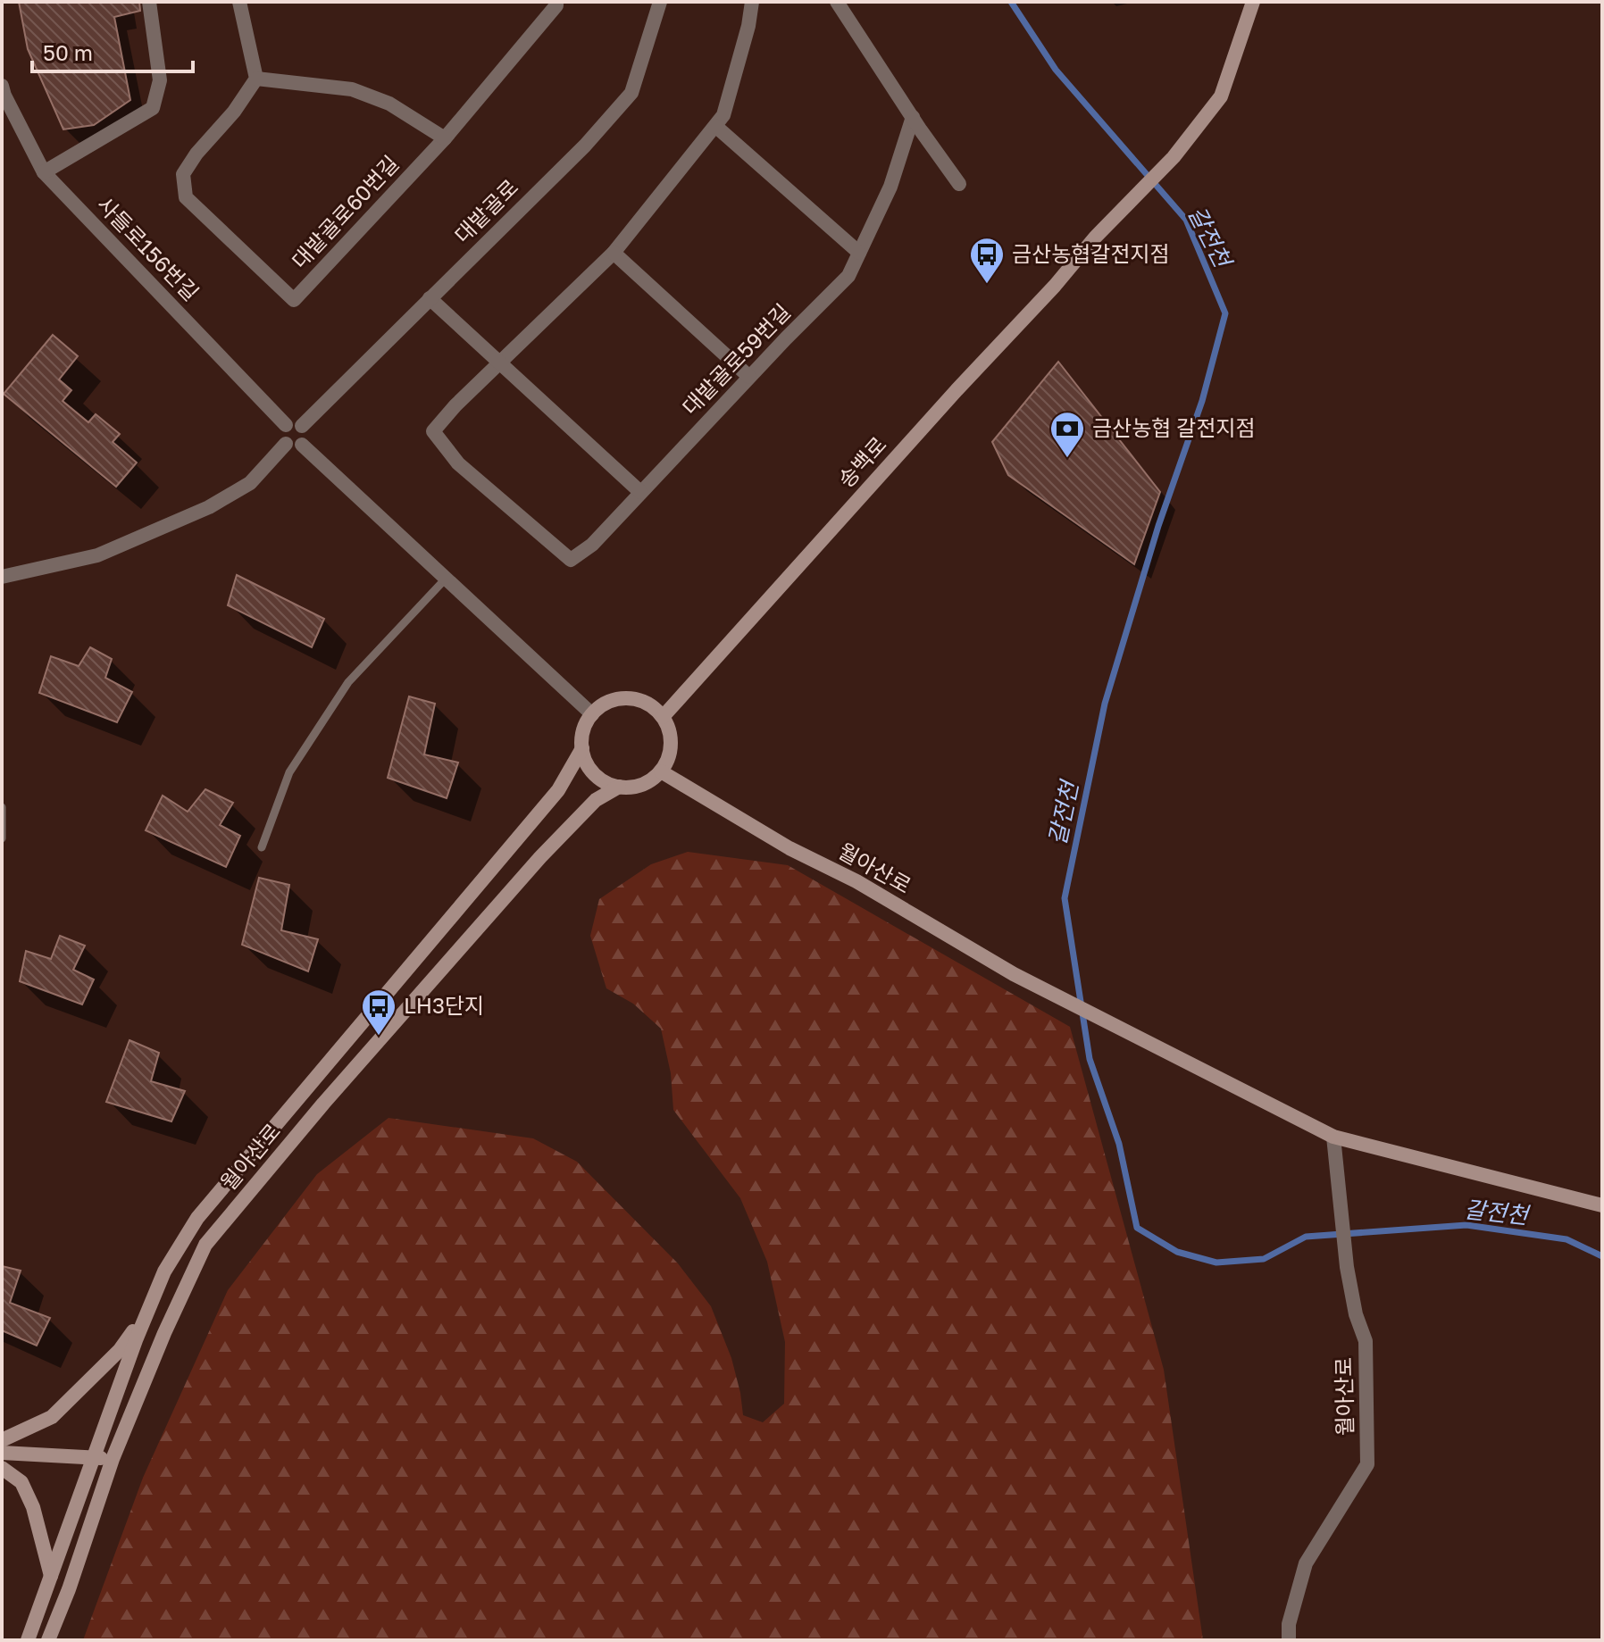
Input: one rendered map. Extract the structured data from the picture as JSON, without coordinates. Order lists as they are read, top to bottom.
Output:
{
  "streets": {
    "main road": ["송백로", "월아산로"],
    "street": [
      "대밭골로",
      "대밭골로60번길",
      "사들로156번길",
      "대밭골로59번길"
    ]
  },
  "crossings": [
    ["대밭골로", "사들로156번길"],
    ["송백로", "월아산로"]
  ],
  "water": ["갈전천"],
  "places": {
    "bus stop": ["금산농협갈전지점", "LH3단지"],
    "bank": ["금산농협 갈전지점"]
  },
  "scale_bar": "50 m"
}
